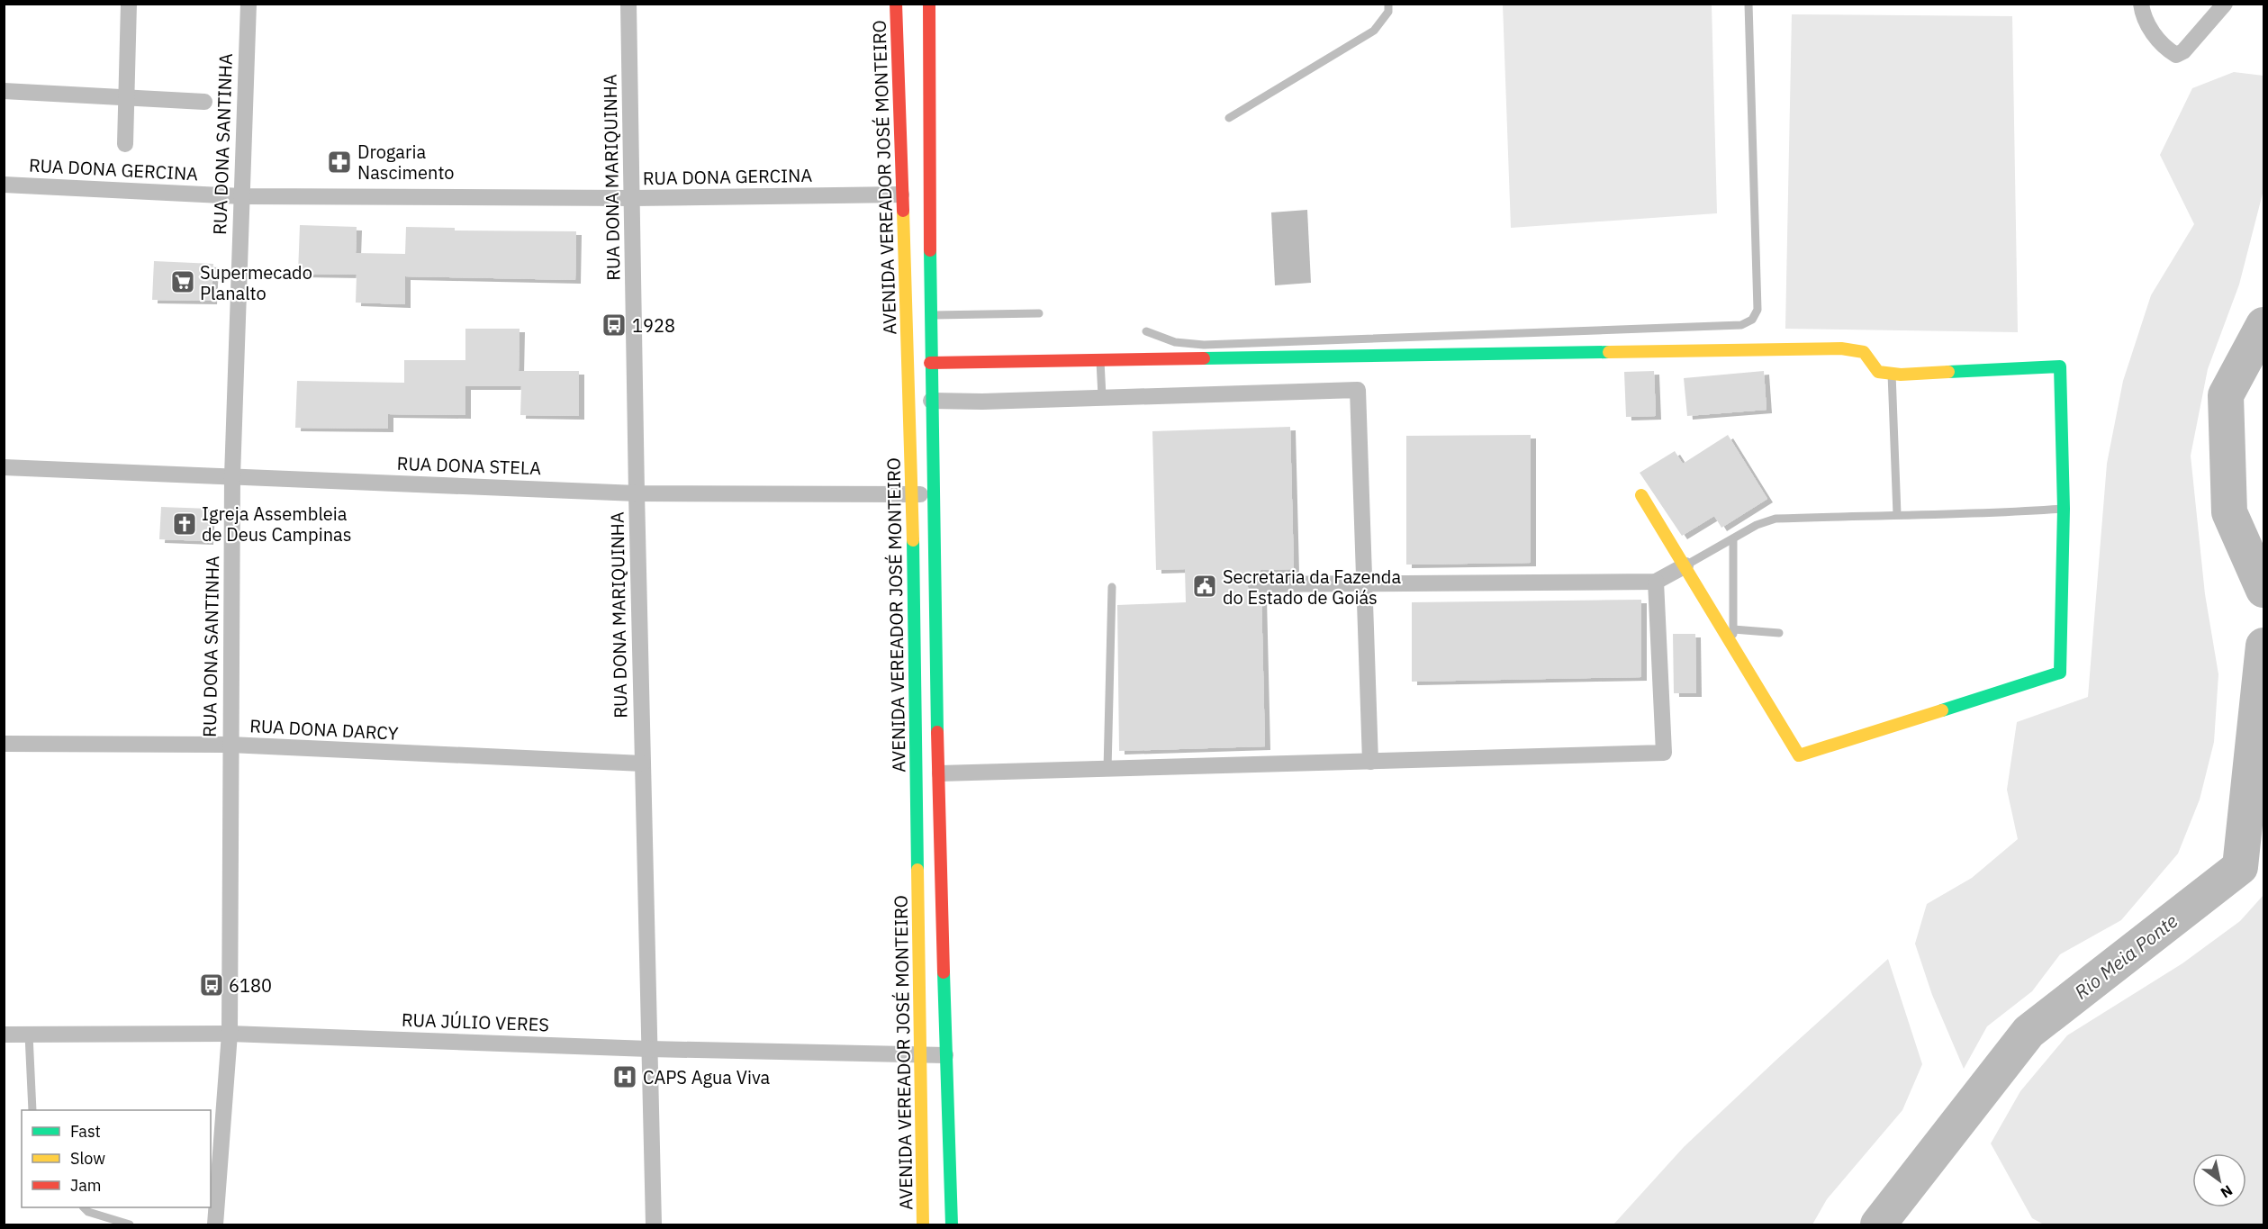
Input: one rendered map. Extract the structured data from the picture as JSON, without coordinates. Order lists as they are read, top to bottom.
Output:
{
  "streets": {
    "main road": ["AVENIDA VEREADOR JOSÉ MONTEIRO"],
    "street": [
      "RUA DONA SANTINHA",
      "RUA DONA GERCINA",
      "RUA DONA MARIQUINHA",
      "RUA DONA STELA",
      "RUA DONA DARCY",
      "RUA JÚLIO VERES"
    ]
  },
  "crossings": [
    ["RUA DONA SANTINHA", "RUA DONA GERCINA"],
    ["RUA DONA SANTINHA", "RUA DONA STELA"],
    ["RUA DONA SANTINHA", "RUA DONA DARCY"],
    ["RUA DONA SANTINHA", "RUA JÚLIO VERES"],
    ["RUA DONA GERCINA", "RUA DONA MARIQUINHA"],
    ["RUA DONA GERCINA", "AVENIDA VEREADOR JOSÉ MONTEIRO"],
    ["RUA DONA MARIQUINHA", "RUA DONA STELA"],
    ["RUA DONA MARIQUINHA", "RUA DONA DARCY"],
    ["RUA DONA MARIQUINHA", "RUA JÚLIO VERES"],
    ["AVENIDA VEREADOR JOSÉ MONTEIRO", "RUA DONA STELA"],
    ["AVENIDA VEREADOR JOSÉ MONTEIRO", "RUA JÚLIO VERES"]
  ],
  "water": ["Rio Meia Ponte"],
  "places": {
    "pharmacy": ["Drogaria Nascimento"],
    "supermarket": ["Supermecado Planalto"],
    "bus stop": ["1928", "6180"],
    "church": ["Igreja Assembleia de Deus Campinas"],
    "public building": ["Secretaria da Fazenda do Estado de Goiás"],
    "hospital": ["CAPS Agua Viva"]
  },
  "legend": ["Fast", "Slow", "Jam"],
  "north": "bottom right"
}
